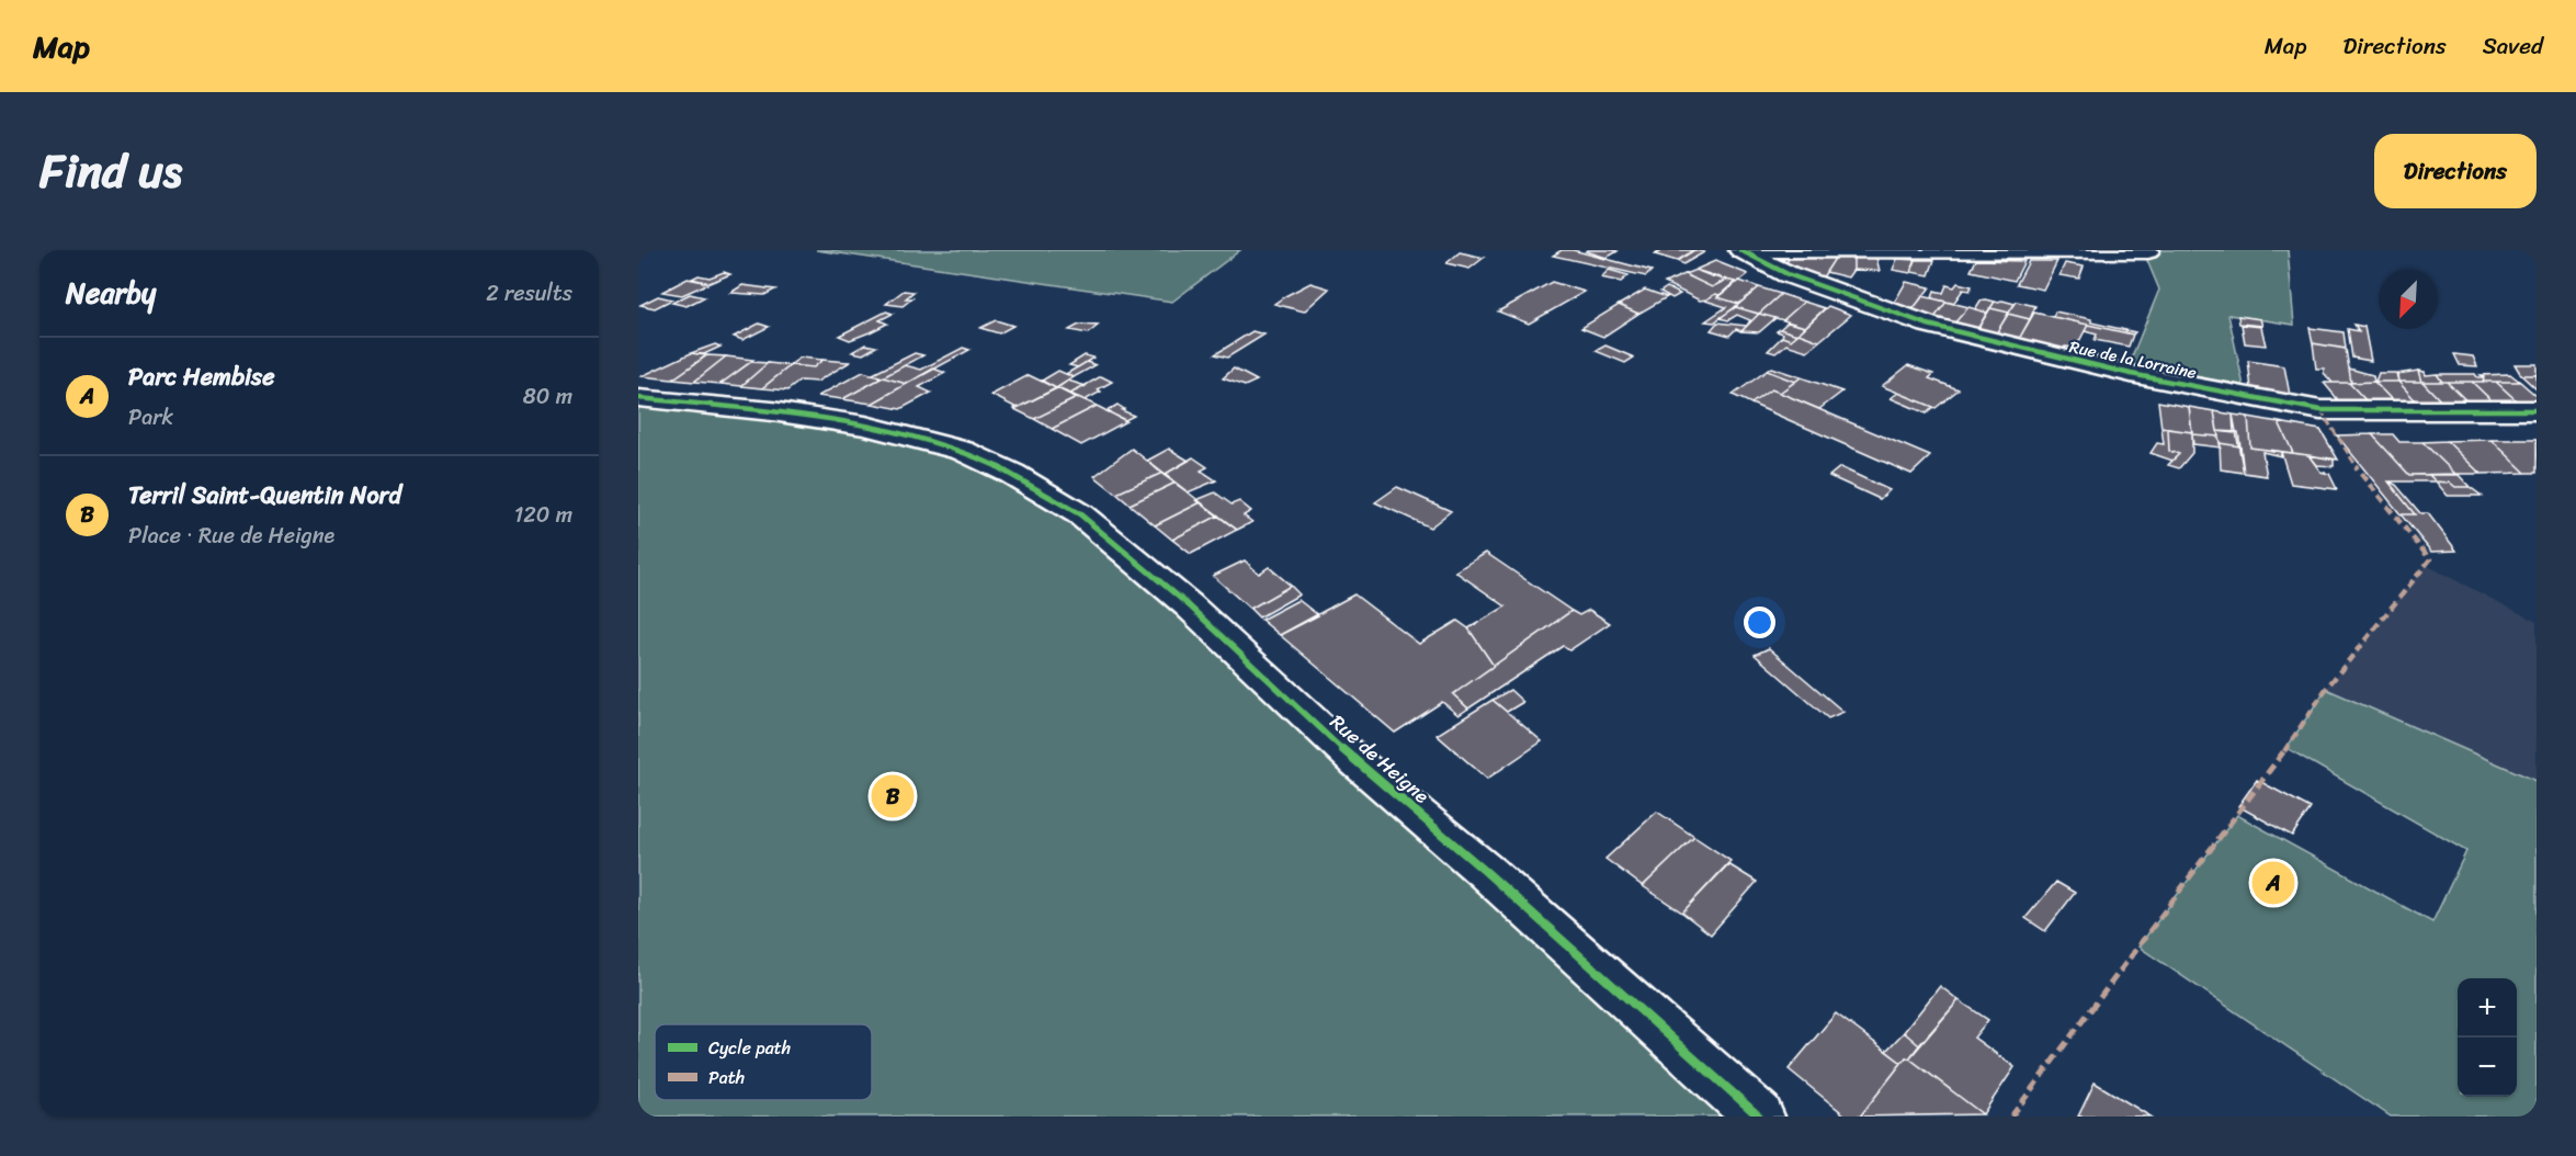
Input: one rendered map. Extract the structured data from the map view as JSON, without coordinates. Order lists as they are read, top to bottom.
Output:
{
  "streets": {
    "street": ["Rue de la Lorraine", "Rue de Heigne"]
  },
  "legend": ["Cycle path", "Path"],
  "north": "bottom left",
  "page": {
    "header": "Map",
    "nav": ["Map", "Directions", "Saved"],
    "title": "Find us",
    "buttons": "Directions",
    "heading": ["Nearby", "2 results"],
    "list": [
      {
        "mark": "A",
        "name": "Parc Hembise",
        "note": "Park",
        "value": "80 m"
      },
      {
        "mark": "B",
        "name": "Terril Saint-Quentin Nord",
        "note": "Place · Rue de Heigne",
        "value": "120 m"
      }
    ],
    "pins": ["B", "A"],
    "map_buttons": ["+", "−"]
  }
}
